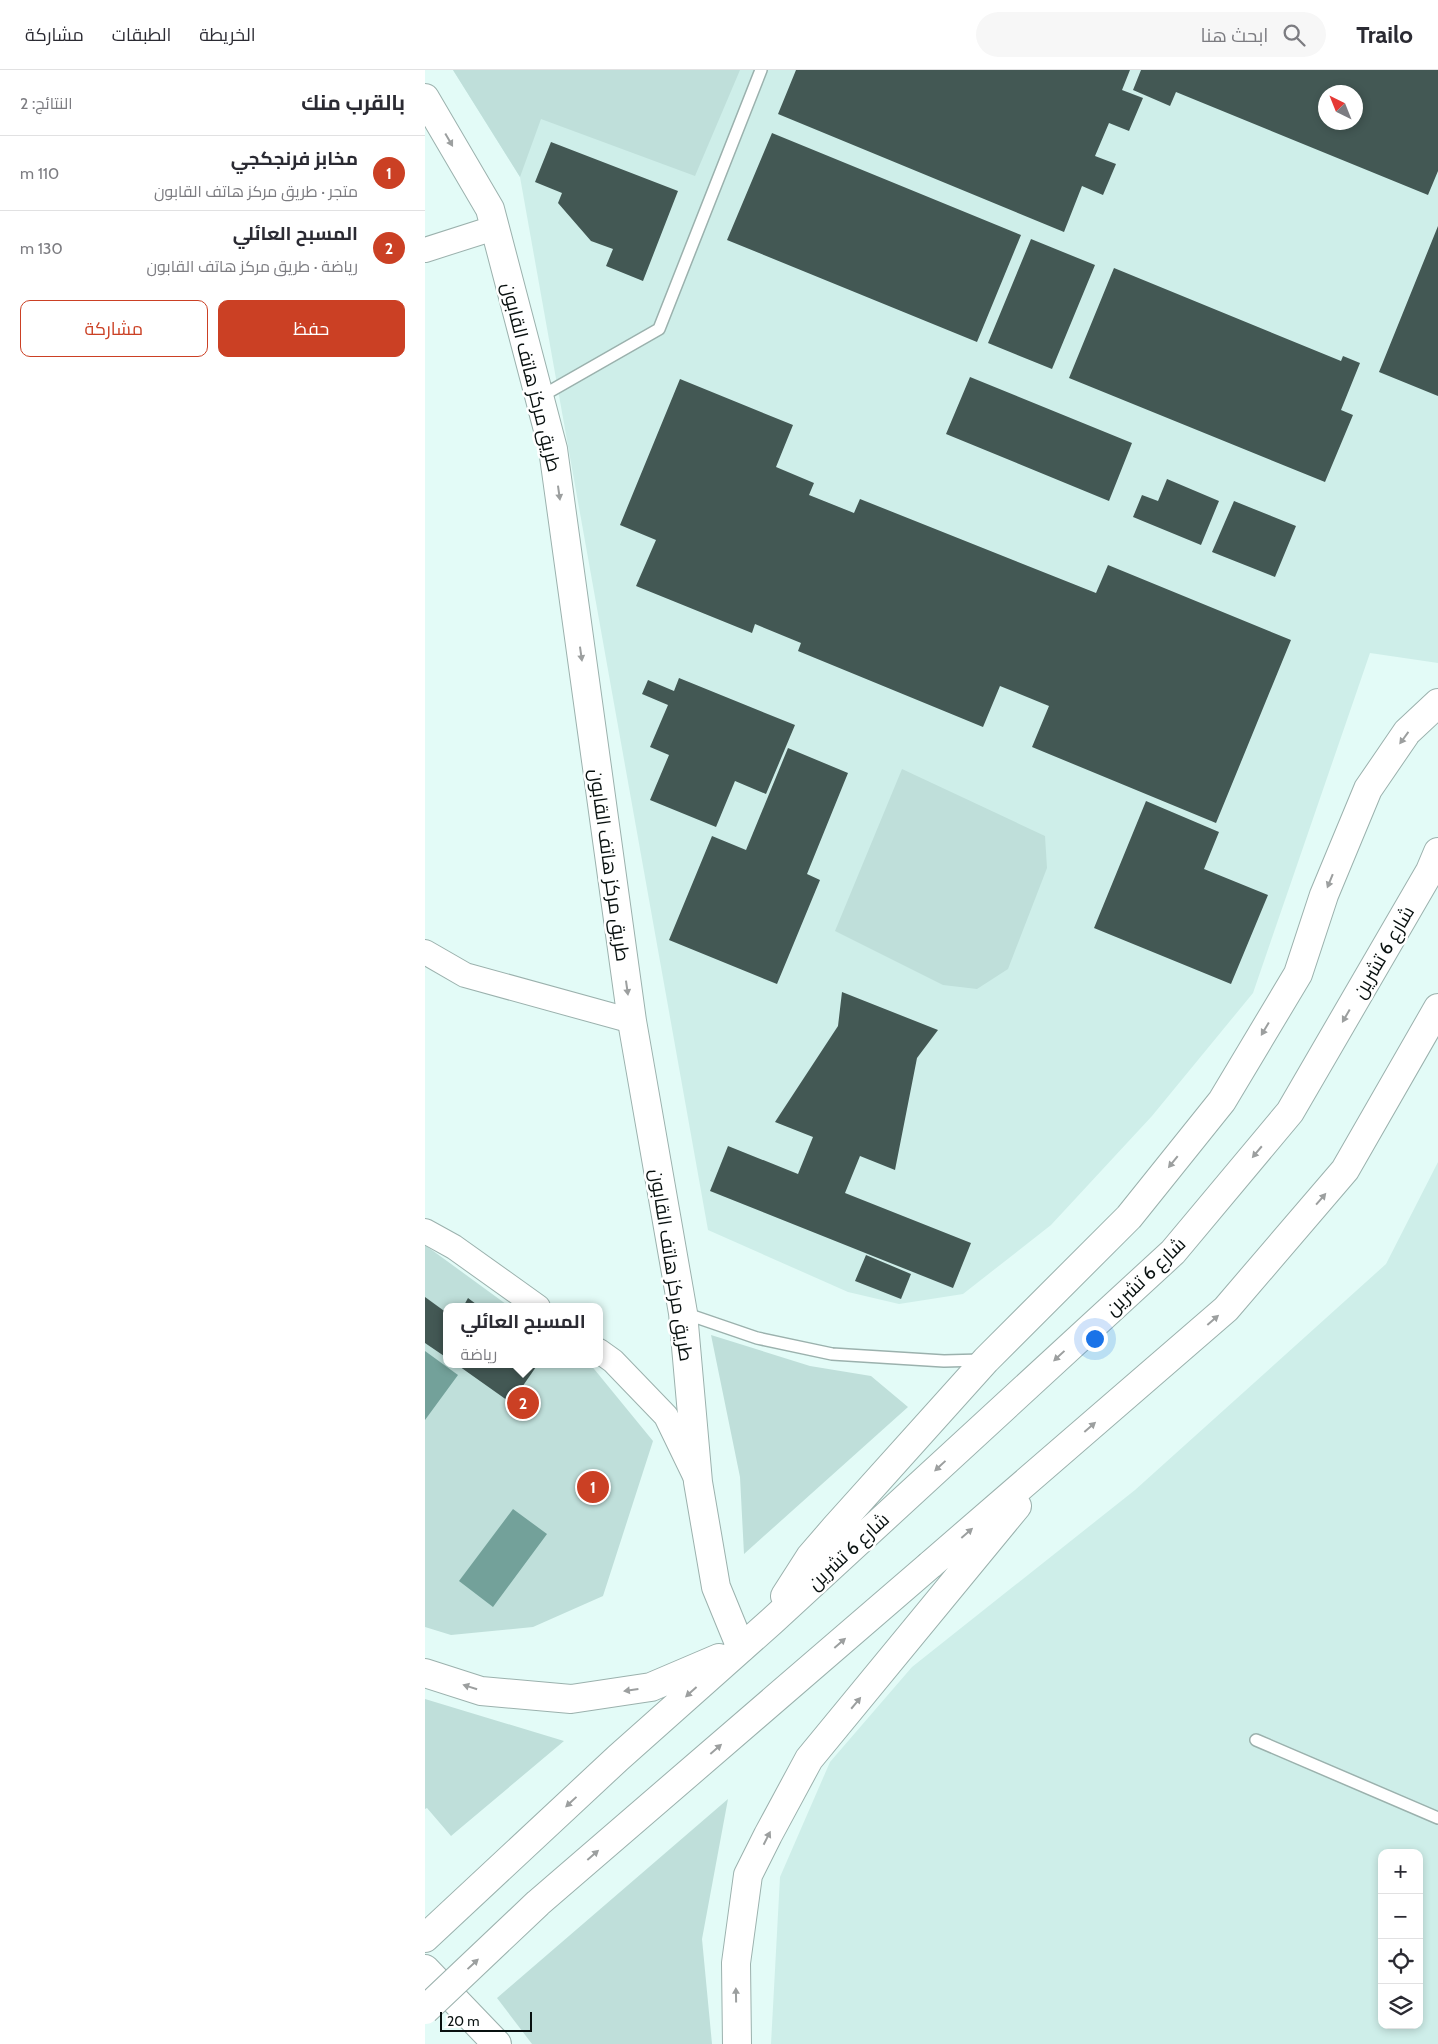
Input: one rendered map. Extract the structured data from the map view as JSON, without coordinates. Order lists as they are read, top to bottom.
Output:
{
  "streets": {
    "main road": ["طريق مركز هاتف القابون", "شارع 6 تشرين"]
  },
  "crossings": [
    ["طريق مركز هاتف القابون", "شارع 6 تشرين"]
  ],
  "one_way": ["طريق مركز هاتف القابون"],
  "scale_bar": "20 m",
  "north": "top left",
  "page": {
    "header": "Trailo",
    "search": "ابحث هنا",
    "nav": ["الخريطة", "الطبقات", "مشاركة"],
    "heading": ["بالقرب منك", "النتائج: 2"],
    "list": [
      {
        "mark": "1",
        "name": "مخابز فرنجكجي",
        "note": "متجر · طريق مركز هاتف القابون",
        "value": "110 m"
      },
      {
        "mark": "2",
        "name": "المسبح العائلي",
        "note": "رياضة · طريق مركز هاتف القابون",
        "value": "130 m"
      }
    ],
    "buttons": ["حفظ", "مشاركة"],
    "popup": ["المسبح العائلي", "رياضة"],
    "pins": ["2", "1"],
    "map_buttons": ["+", "−"],
    "scale": "20 m"
  }
}
